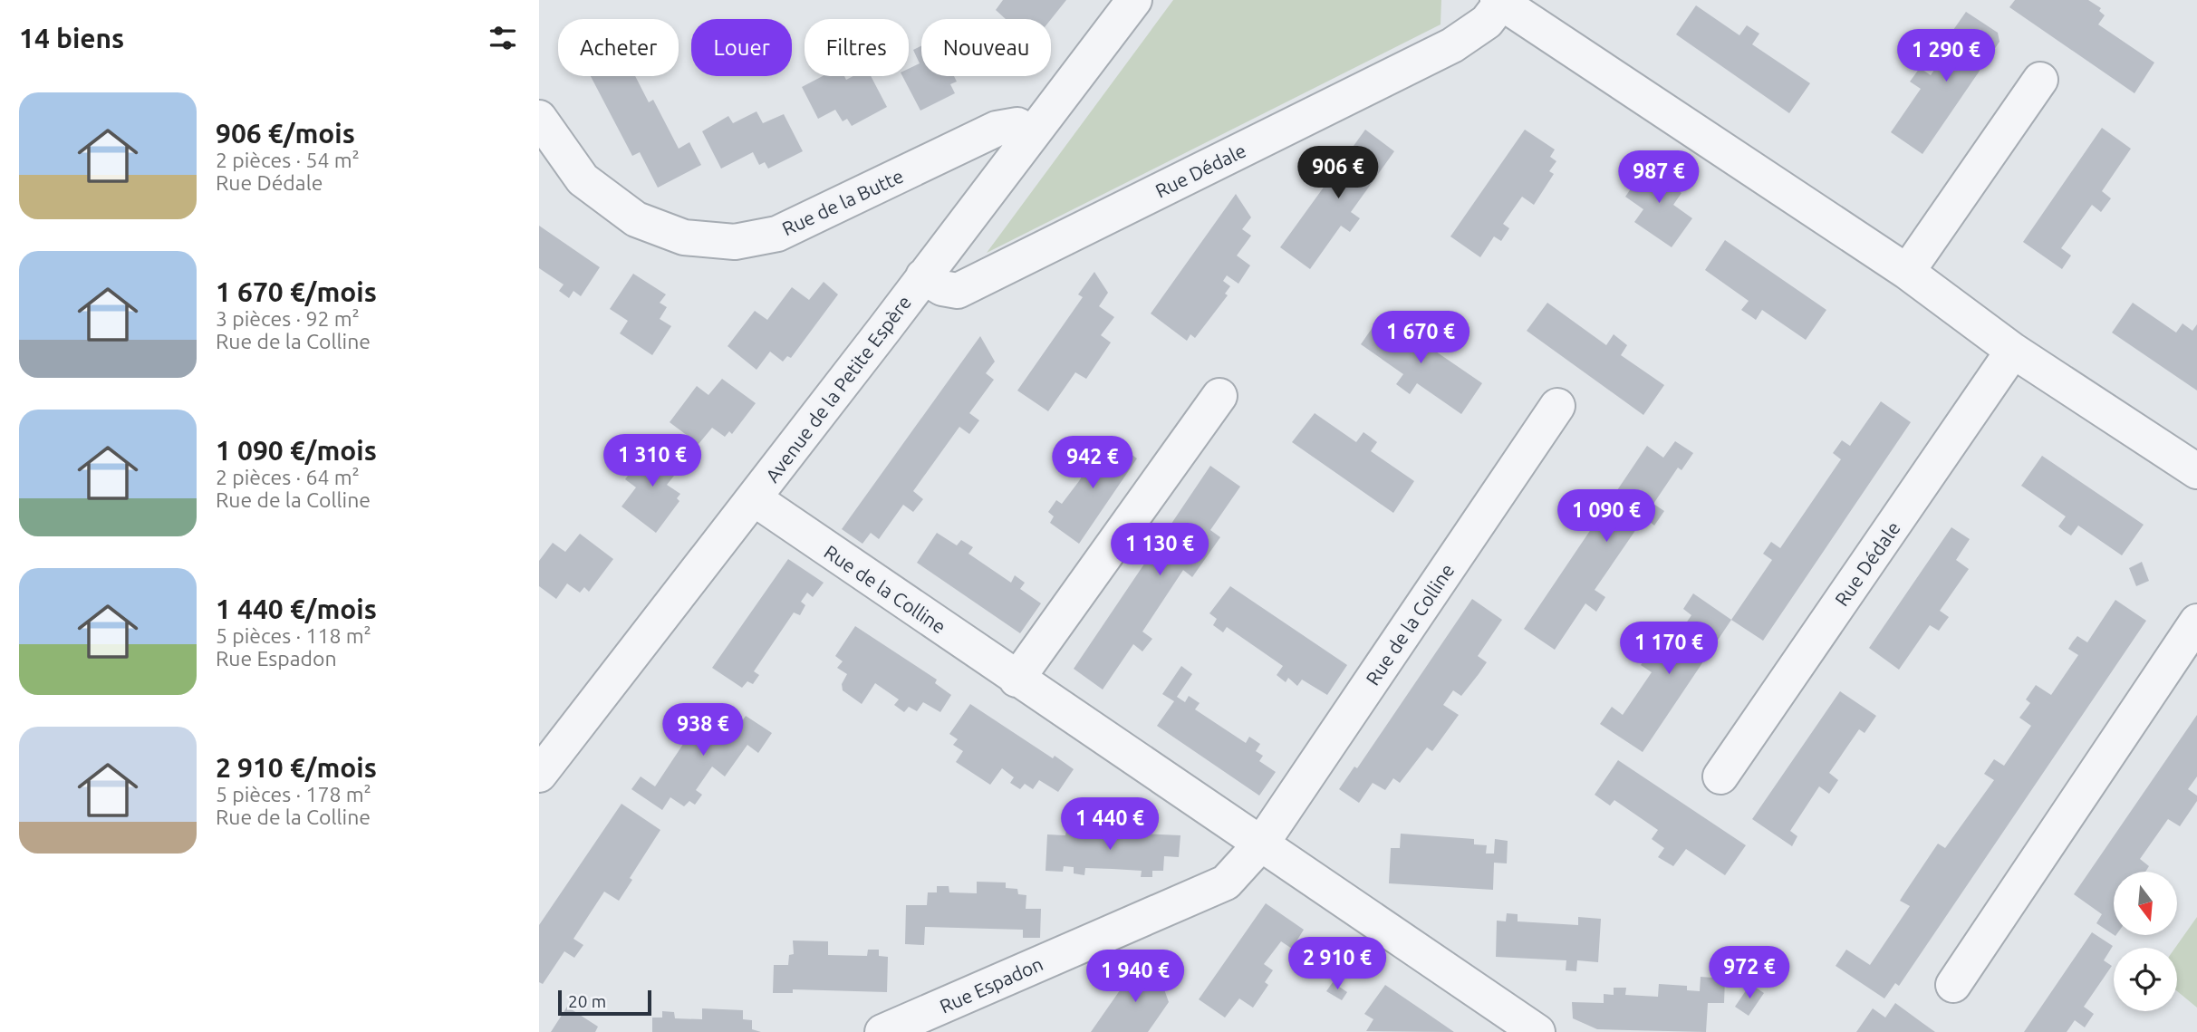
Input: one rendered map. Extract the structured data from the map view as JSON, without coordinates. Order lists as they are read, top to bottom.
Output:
{
  "streets": {
    "street": [
      "Rue Dédale",
      "Rue de la Butte",
      "Avenue de la Petite Espère",
      "Rue de la Colline",
      "Rue Espadon"
    ]
  },
  "crossings": [
    ["Rue Dédale", "Avenue de la Petite Espère"],
    ["Rue de la Butte", "Avenue de la Petite Espère"],
    ["Avenue de la Petite Espère", "Rue de la Colline"],
    ["Rue de la Colline", "Rue Espadon"]
  ],
  "scale_bar": "20 m",
  "north": "bottom",
  "page": {
    "heading": "14 biens",
    "chip": [
      "Acheter",
      "Louer",
      "Filtres",
      "Nouveau"
    ],
    "price": [
      "1 290 €",
      "906 €",
      "987 €",
      "1 670 €",
      "1 310 €",
      "942 €",
      "1 090 €",
      "1 130 €",
      "1 170 €",
      "938 €",
      "1 440 €",
      "2 910 €",
      "972 €",
      "1 940 €"
    ],
    "list": [
      {
        "name": "906 €/mois",
        "note": "2 pièces · 54 m² · Rue Dédale"
      },
      {
        "name": "1 670 €/mois",
        "note": "3 pièces · 92 m² · Rue de la Colline"
      },
      {
        "name": "1 090 €/mois",
        "note": "2 pièces · 64 m² · Rue de la Colline"
      },
      {
        "name": "1 440 €/mois",
        "note": "5 pièces · 118 m² · Rue Espadon"
      },
      {
        "name": "2 910 €/mois",
        "note": "5 pièces · 178 m² · Rue de la Colline"
      }
    ],
    "scale": "20 m"
  }
}
